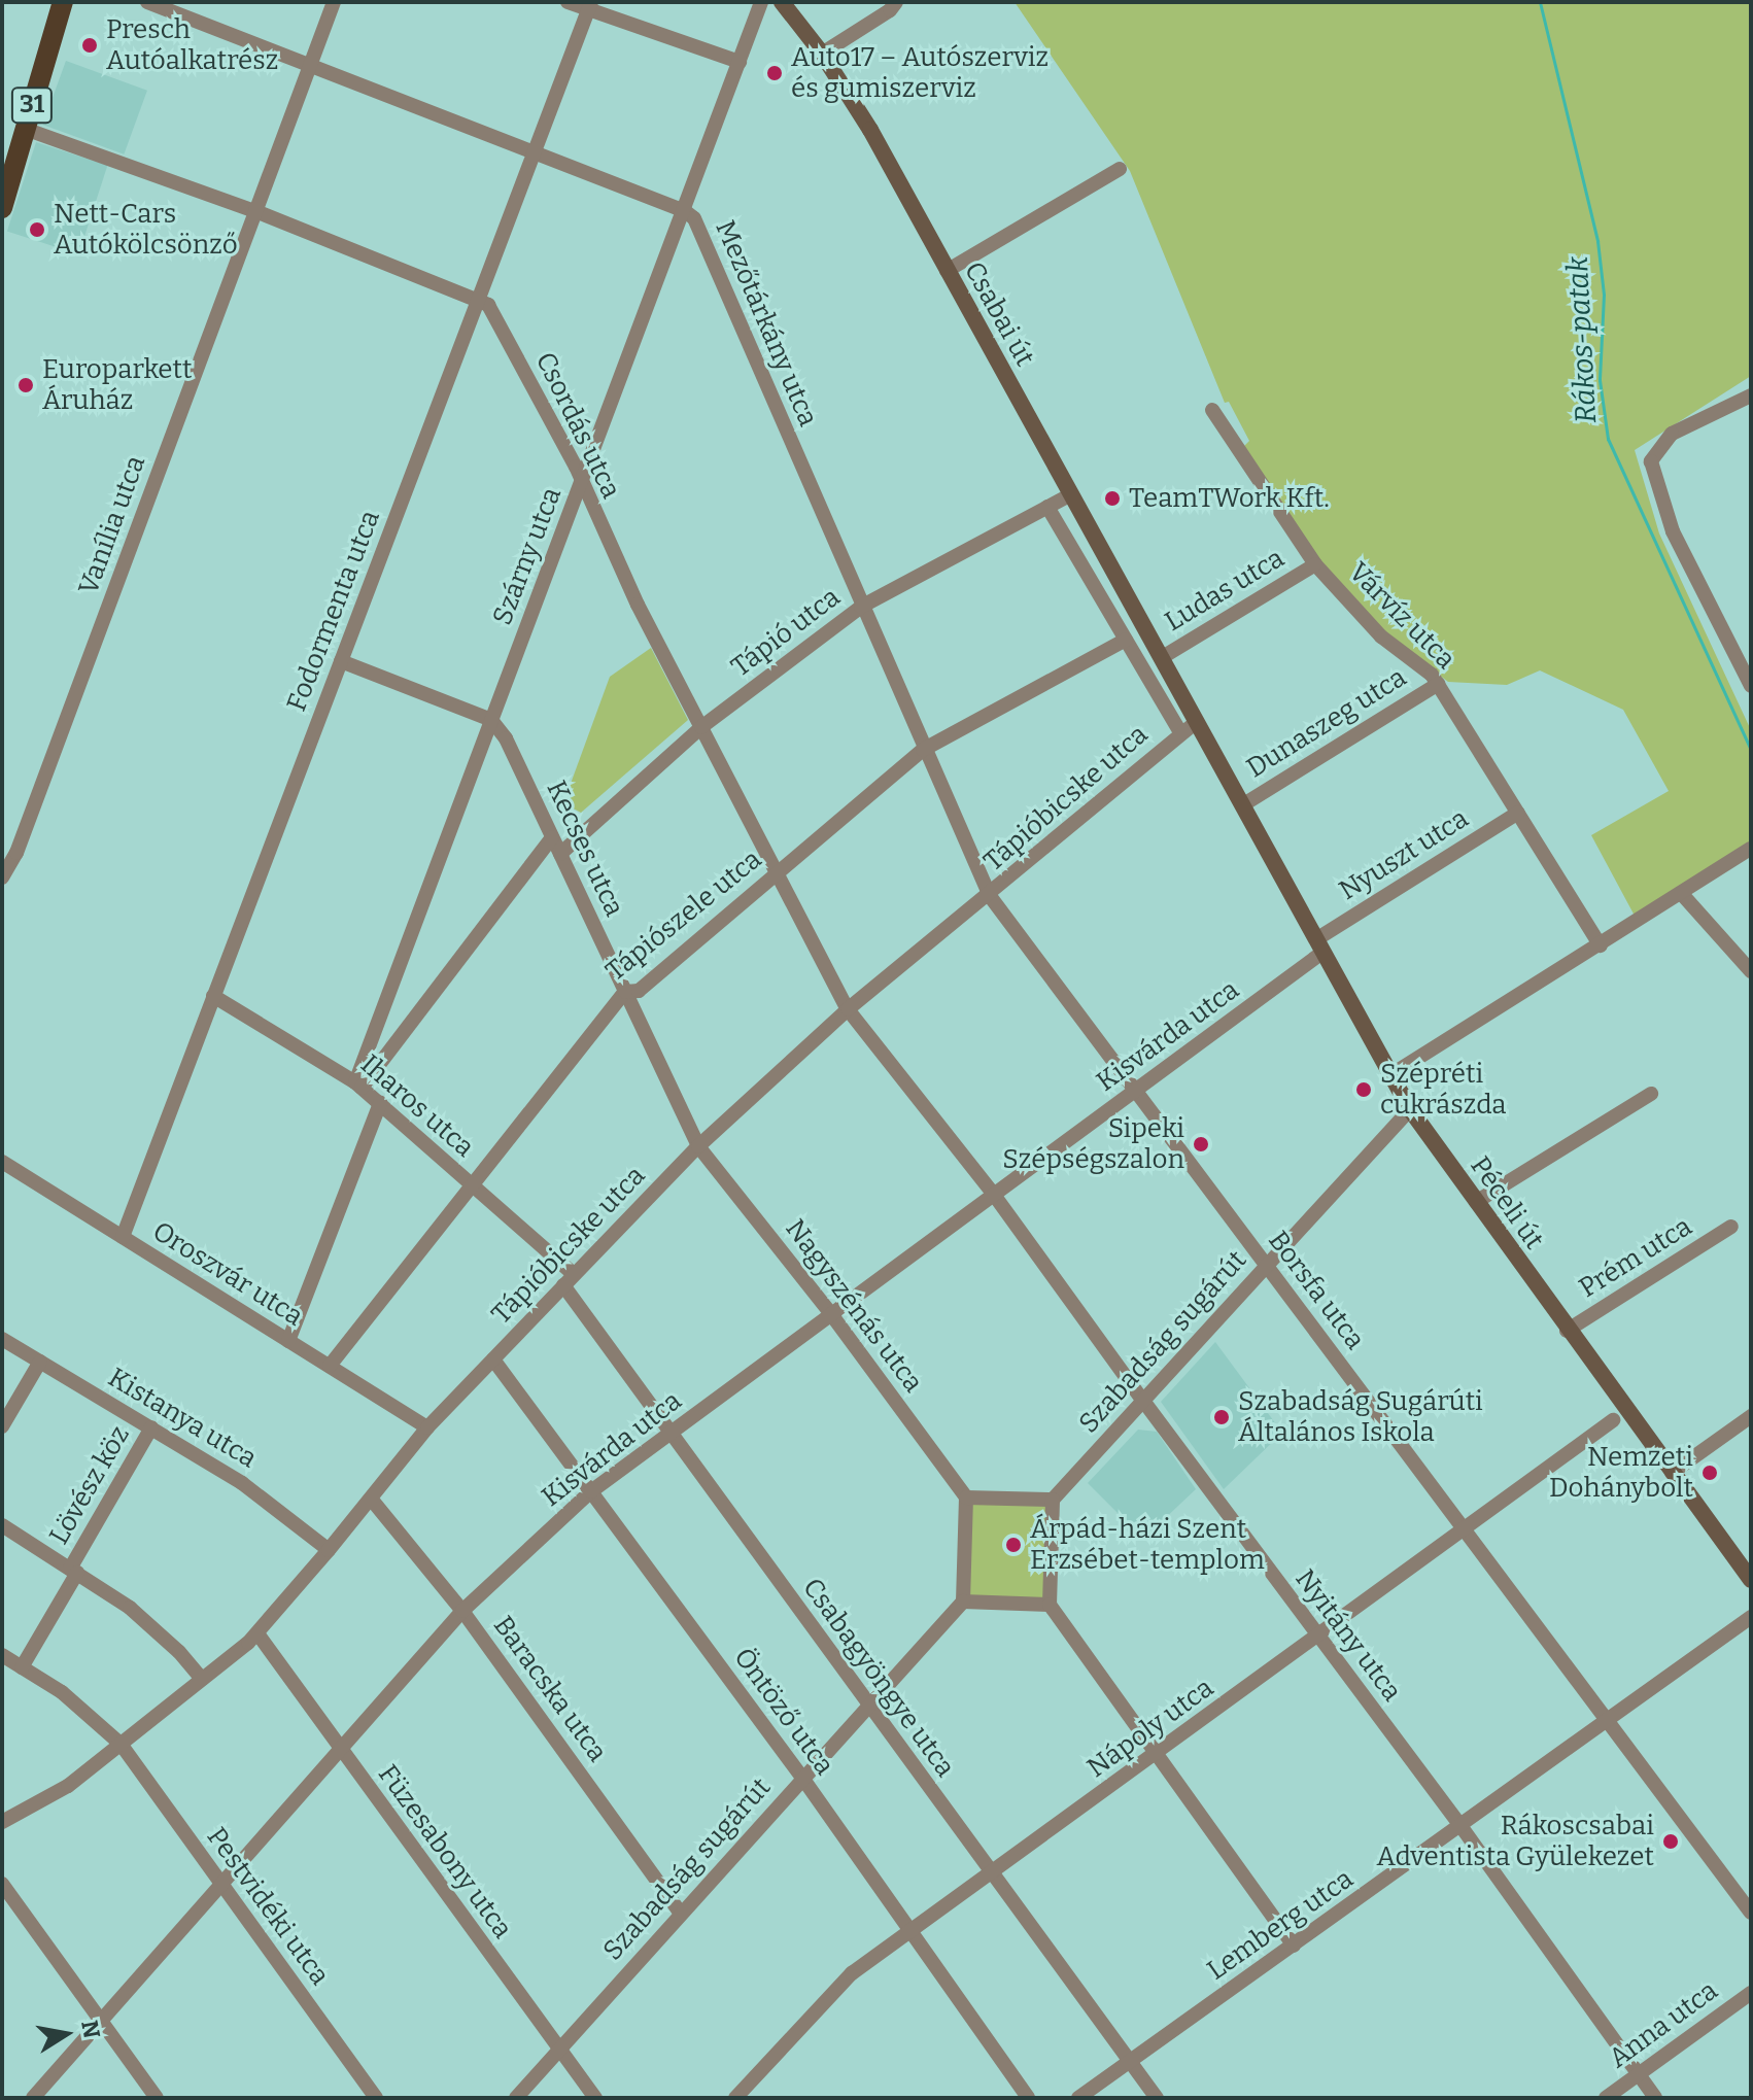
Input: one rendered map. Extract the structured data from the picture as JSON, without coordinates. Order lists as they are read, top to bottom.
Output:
{
  "streets": {
    "main road": ["31", "Csabai út", "Péceli út"],
    "street": [
      "Mezőtárkány utca",
      "Csordás utca",
      "Vanília utca",
      "Szárny utca",
      "Ludas utca",
      "Fodormenta utca",
      "Várvíz utca",
      "Tápió utca",
      "Dunaszeg utca",
      "Tápióbicske utca",
      "Kecses utca",
      "Nyuszt utca",
      "Tápiószele utca",
      "Kisvárda utca",
      "Iharos utca",
      "Prém utca",
      "Oroszvár utca",
      "Borsfa utca",
      "Nagyszénás utca",
      "Szabadság sugárút",
      "Kistanya utca",
      "Lövész köz",
      "Nyitány utca",
      "Csabagyöngye utca",
      "Baracska utca",
      "Öntöző utca",
      "Nápoly utca",
      "Füzesabony utca",
      "Pestvidéki utca",
      "Lemberg utca",
      "Anna utca"
    ]
  },
  "crossings": [
    ["Csabai út", "Ludas utca"],
    ["Csabai út", "Tápió utca"],
    ["Csabai út", "Péceli út"],
    ["Mezőtárkány utca", "Vanília utca"],
    ["Mezőtárkány utca", "Szárny utca"],
    ["Mezőtárkány utca", "Fodormenta utca"],
    ["Mezőtárkány utca", "Tápió utca"],
    ["Mezőtárkány utca", "Tápióbicske utca"],
    ["Mezőtárkány utca", "Tápiószele utca"],
    ["Mezőtárkány utca", "Borsfa utca"],
    ["Csordás utca", "Szárny utca"],
    ["Csordás utca", "Fodormenta utca"],
    ["Csordás utca", "Tápió utca"],
    ["Csordás utca", "Tápióbicske utca"],
    ["Csordás utca", "Tápiószele utca"],
    ["Csordás utca", "Nyitány utca"],
    ["Szárny utca", "Kecses utca"],
    ["Szárny utca", "Iharos utca"],
    ["Ludas utca", "Várvíz utca"],
    ["Ludas utca", "Péceli út"],
    ["Fodormenta utca", "Iharos utca"],
    ["Fodormenta utca", "Oroszvár utca"],
    ["Várvíz utca", "Dunaszeg utca"],
    ["Várvíz utca", "Nyuszt utca"],
    ["Tápió utca", "Kecses utca"],
    ["Dunaszeg utca", "Péceli út"],
    ["Tápióbicske utca", "Kecses utca"],
    ["Tápióbicske utca", "Iharos utca"],
    ["Tápióbicske utca", "Péceli út"],
    ["Tápióbicske utca", "Oroszvár utca"],
    ["Tápióbicske utca", "Borsfa utca"],
    ["Tápióbicske utca", "Nagyszénás utca"],
    ["Tápióbicske utca", "Kistanya utca"],
    ["Tápióbicske utca", "Nyitány utca"],
    ["Tápióbicske utca", "Csabagyöngye utca"],
    ["Tápióbicske utca", "Baracska utca"],
    ["Tápióbicske utca", "Öntöző utca"],
    ["Tápióbicske utca", "Füzesabony utca"],
    ["Tápióbicske utca", "Pestvidéki utca"],
    ["Kecses utca", "Tápiószele utca"],
    ["Kecses utca", "Nagyszénás utca"],
    ["Nyuszt utca", "Kisvárda utca"],
    ["Nyuszt utca", "Péceli út"],
    ["Tápiószele utca", "Iharos utca"],
    ["Tápiószele utca", "Oroszvár utca"],
    ["Kisvárda utca", "Péceli út"],
    ["Kisvárda utca", "Borsfa utca"],
    ["Kisvárda utca", "Nagyszénás utca"],
    ["Kisvárda utca", "Nyitány utca"],
    ["Kisvárda utca", "Csabagyöngye utca"],
    ["Kisvárda utca", "Baracska utca"],
    ["Kisvárda utca", "Öntöző utca"],
    ["Kisvárda utca", "Füzesabony utca"],
    ["Kisvárda utca", "Pestvidéki utca"],
    ["Iharos utca", "Csabagyöngye utca"],
    ["Péceli út", "Prém utca"],
    ["Péceli út", "Szabadság sugárút"],
    ["Borsfa utca", "Szabadság sugárút"],
    ["Borsfa utca", "Nápoly utca"],
    ["Borsfa utca", "Lemberg utca"],
    ["Szabadság sugárút", "Nyitány utca"],
    ["Szabadság sugárút", "Csabagyöngye utca"],
    ["Szabadság sugárút", "Baracska utca"],
    ["Szabadság sugárút", "Öntöző utca"],
    ["Szabadság sugárút", "Füzesabony utca"],
    ["Kistanya utca", "Lövész köz"],
    ["Lövész köz", "Pestvidéki utca"],
    ["Nyitány utca", "Nápoly utca"],
    ["Nyitány utca", "Lemberg utca"],
    ["Nyitány utca", "Anna utca"],
    ["Csabagyöngye utca", "Nápoly utca"],
    ["Csabagyöngye utca", "Lemberg utca"],
    ["Öntöző utca", "Nápoly utca"]
  ],
  "water": ["Rákos-patak"],
  "places": [
    "Presch Autóalkatrész",
    "Auto17 – Autószerviz és gumiszerviz",
    "Nett-Cars Autókölcsönző",
    "Europarkett Áruház",
    "TeamTWork Kft.",
    "Szépréti cukrászda",
    "Sipeki Szépségszalon",
    "Szabadság Sugárúti Általános Iskola",
    "Nemzeti Dohánybolt",
    "Árpád-házi Szent Erzsébet-templom",
    "Rákoscsabai Adventista Gyülekezet"
  ],
  "north": "right"
}
